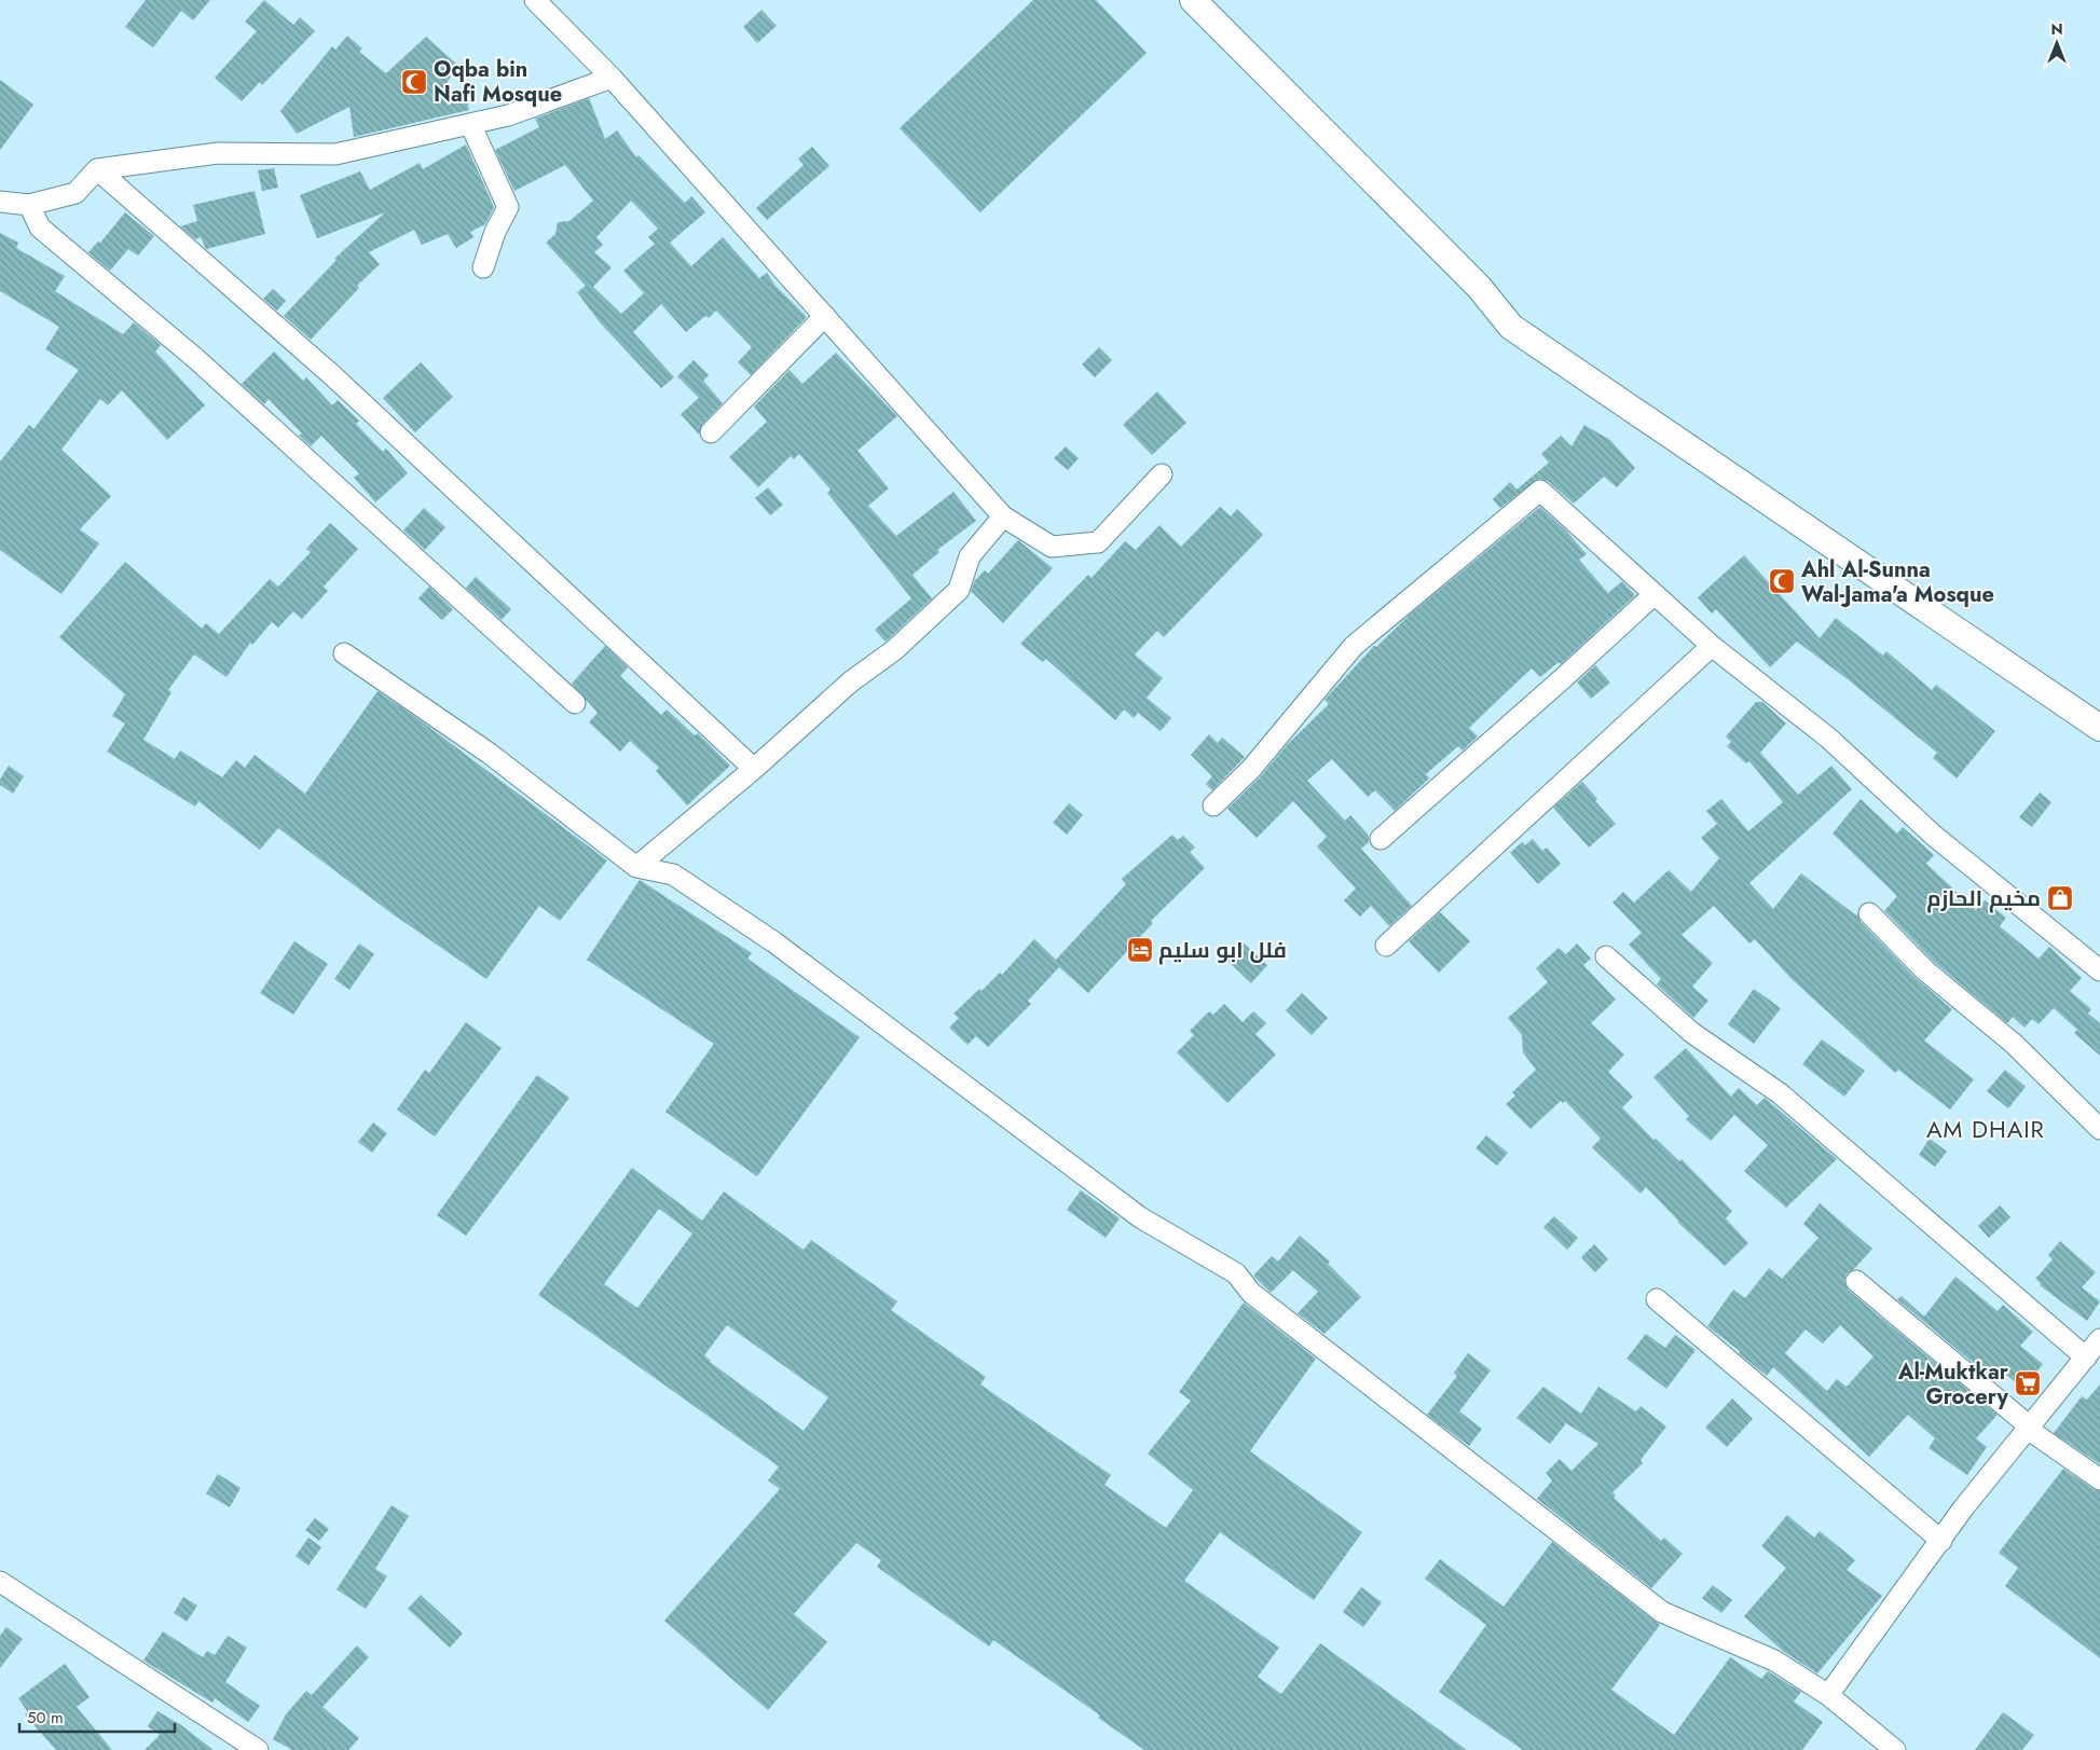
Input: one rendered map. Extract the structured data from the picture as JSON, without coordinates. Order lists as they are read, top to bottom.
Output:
{
  "districts": ["AM DHAIR"],
  "places": {
    "mosque": ["Oqba bin Nafi Mosque", "Ahl Al-Sunna Wal-Jama'a Mosque"],
    "shop": ["مخيم الحازم"],
    "hotel": ["فلل ابو سليم"],
    "supermarket": ["Al-Muktkar Grocery"]
  },
  "scale_bar": "50 m",
  "north": "top"
}
